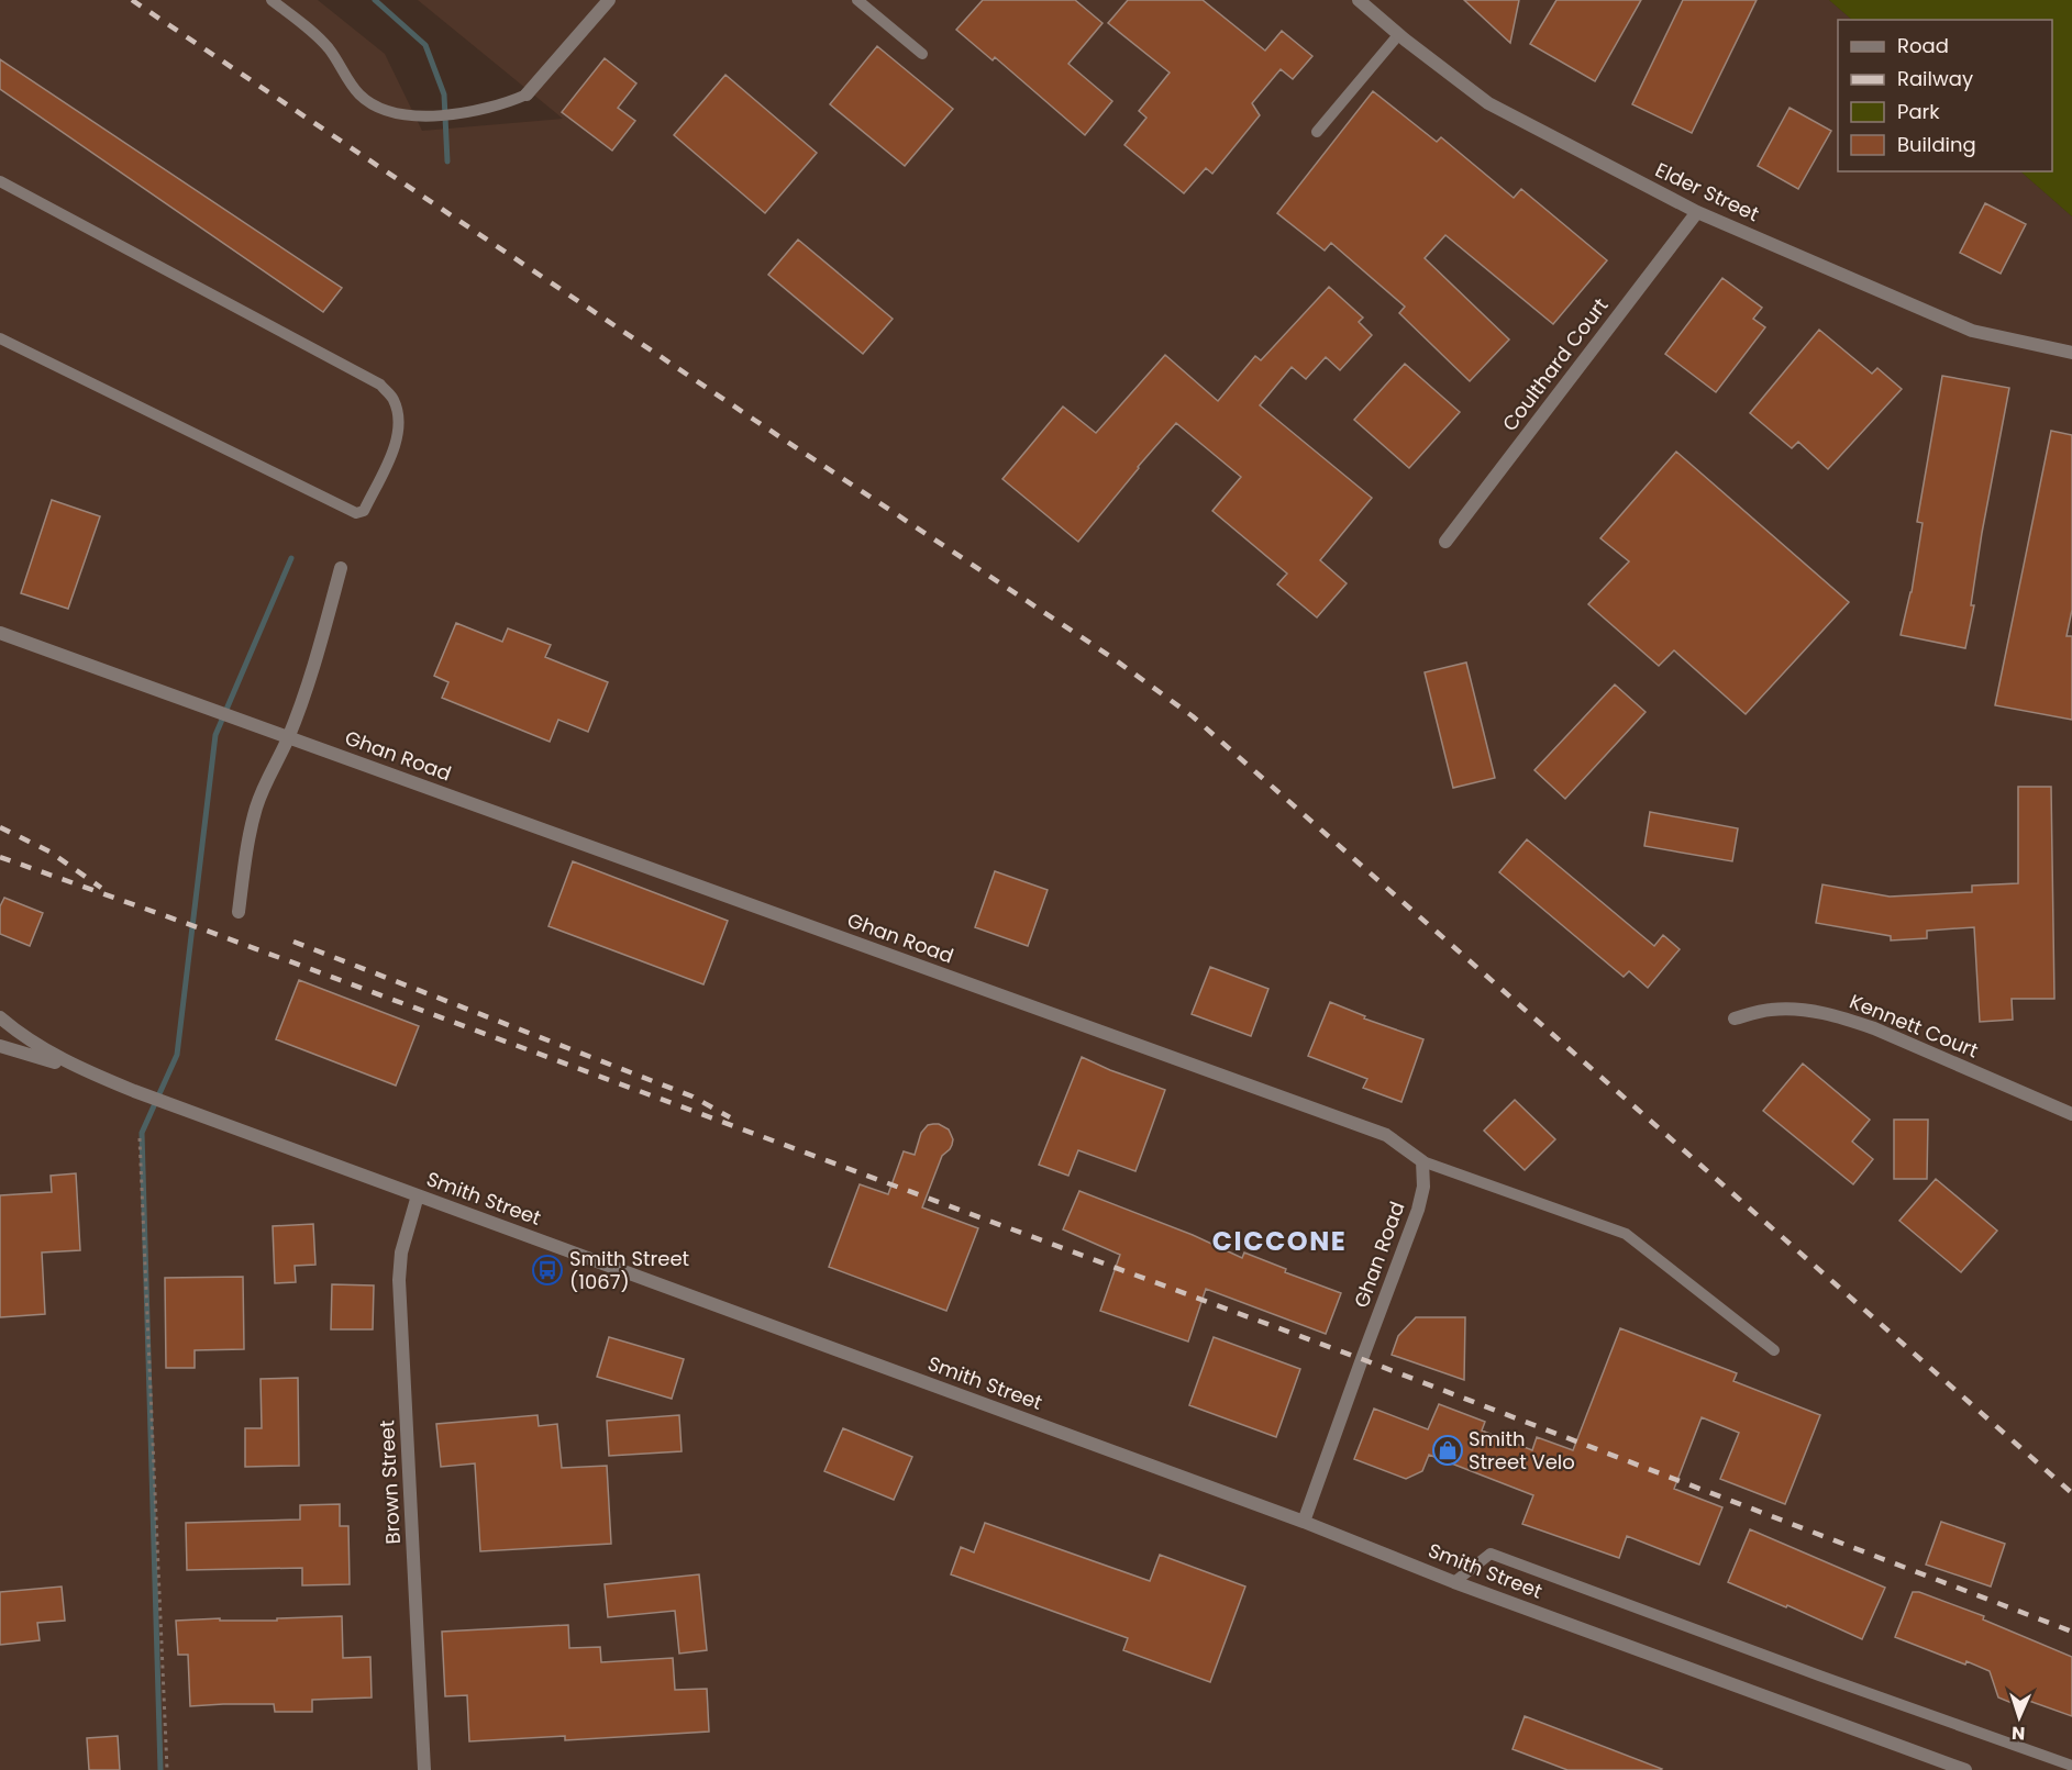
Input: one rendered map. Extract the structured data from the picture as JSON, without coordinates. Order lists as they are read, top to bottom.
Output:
{
  "streets": {
    "street": [
      "Elder Street",
      "Coulthard Court",
      "Ghan Road",
      "Kennett Court",
      "Smith Street",
      "Brown Street"
    ]
  },
  "crossings": [
    ["Elder Street", "Coulthard Court"],
    ["Ghan Road", "Smith Street"],
    ["Smith Street", "Brown Street"]
  ],
  "districts": ["CICCONE"],
  "places": {
    "bus stop": ["Smith Street (1067)"],
    "shop": ["Smith Street Velo"]
  },
  "legend": [
    "Road",
    "Railway",
    "Park",
    "Building"
  ],
  "north": "bottom"
}
